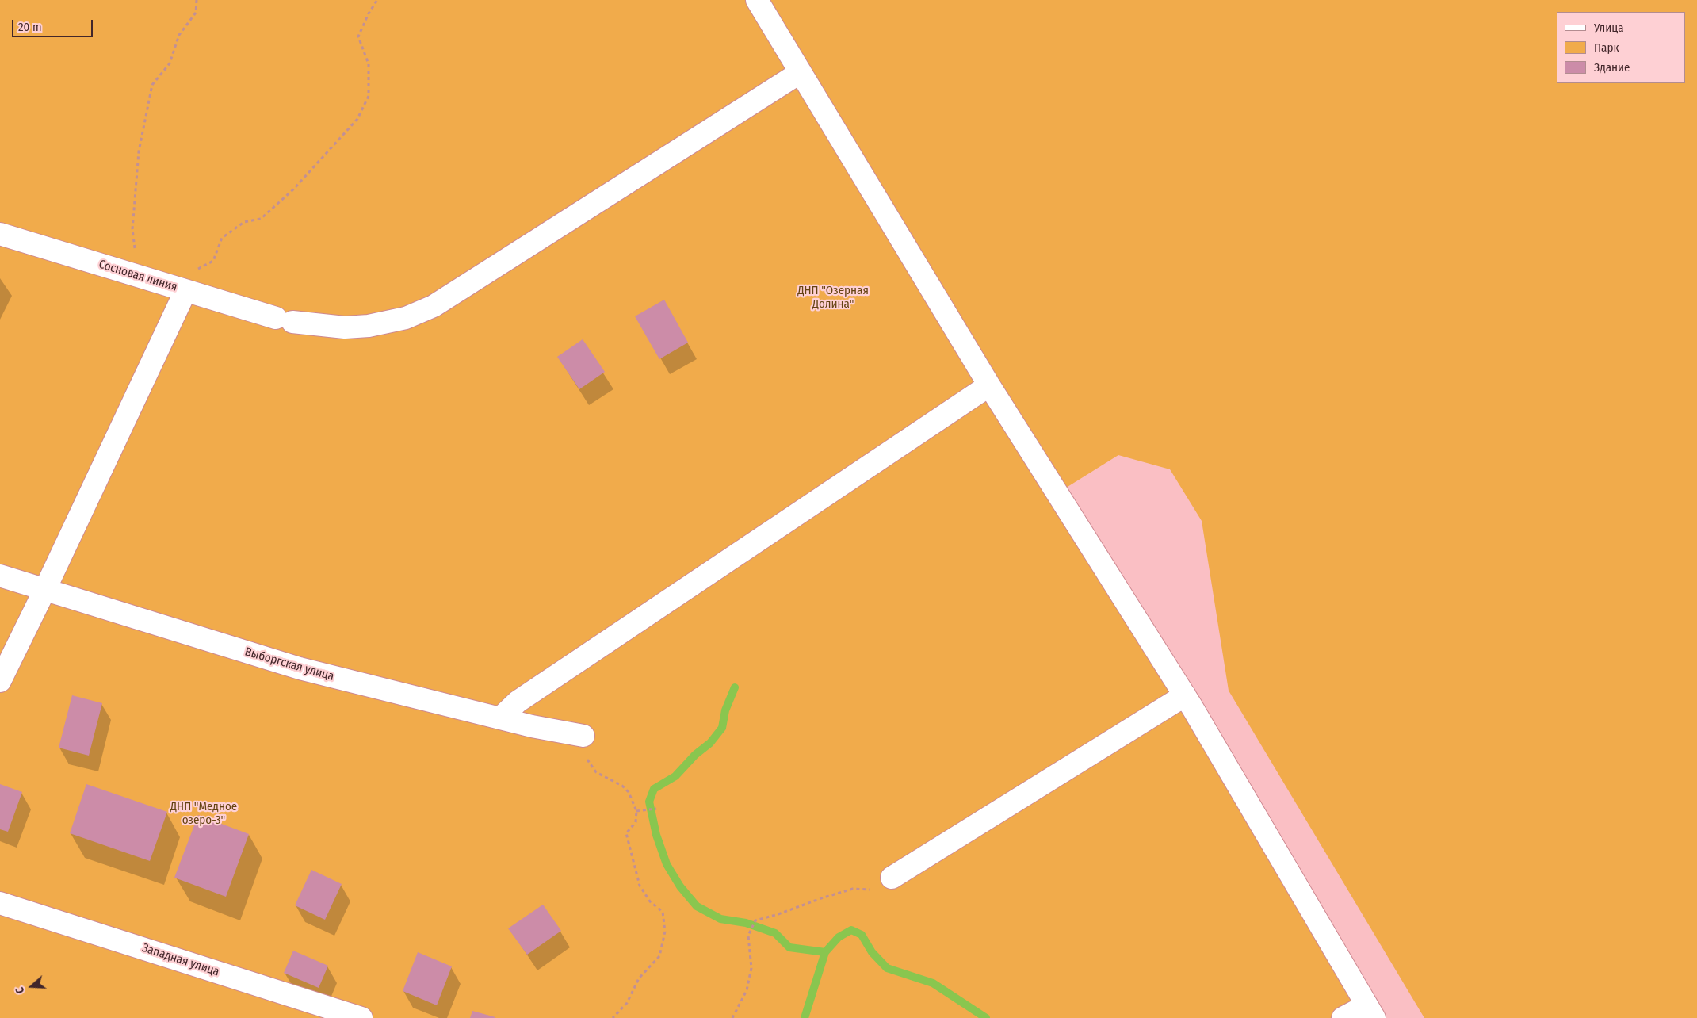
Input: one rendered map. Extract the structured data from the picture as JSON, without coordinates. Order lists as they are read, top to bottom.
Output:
{
  "streets": {
    "street": ["Сосновая линия", "Выборгская улица", "Западная улица"]
  },
  "parks": ["ДНП \"Озерная Долина\"", "ДНП \"Медное озеро-3\""],
  "legend": ["Улица", "Парк", "Здание"],
  "scale_bar": "20 m",
  "north": "left"
}
